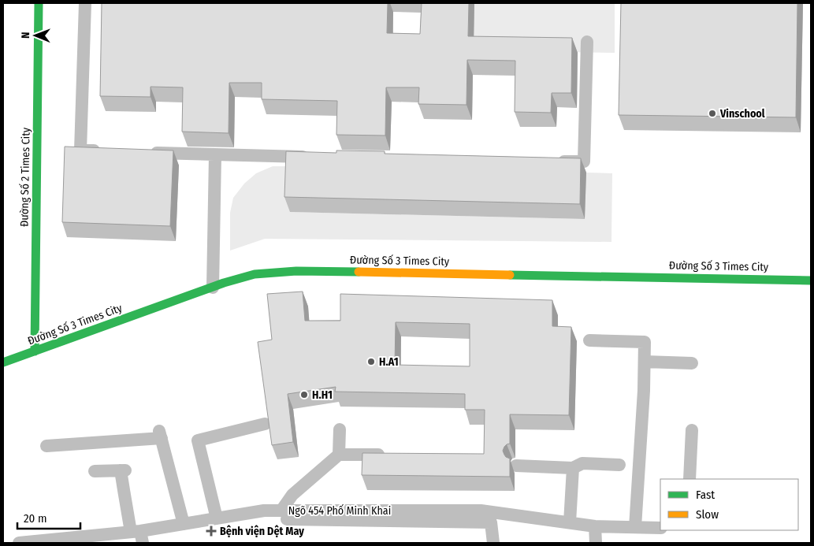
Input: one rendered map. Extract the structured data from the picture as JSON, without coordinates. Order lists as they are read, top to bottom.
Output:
{
  "streets": {
    "street": ["Đường Số 2 Times City", "Đường Số 3 Times City"],
    "lane": ["Ngõ 454 Phố Minh Khai"]
  },
  "crossings": [
    ["Đường Số 2 Times City", "Đường Số 3 Times City"]
  ],
  "places": {
    "other": ["Vinschool", "H.A1", "H.H1"],
    "health": ["Bệnh viện Dệt May"]
  },
  "legend": ["Fast", "Slow"],
  "scale_bar": "20 m",
  "north": "left"
}
